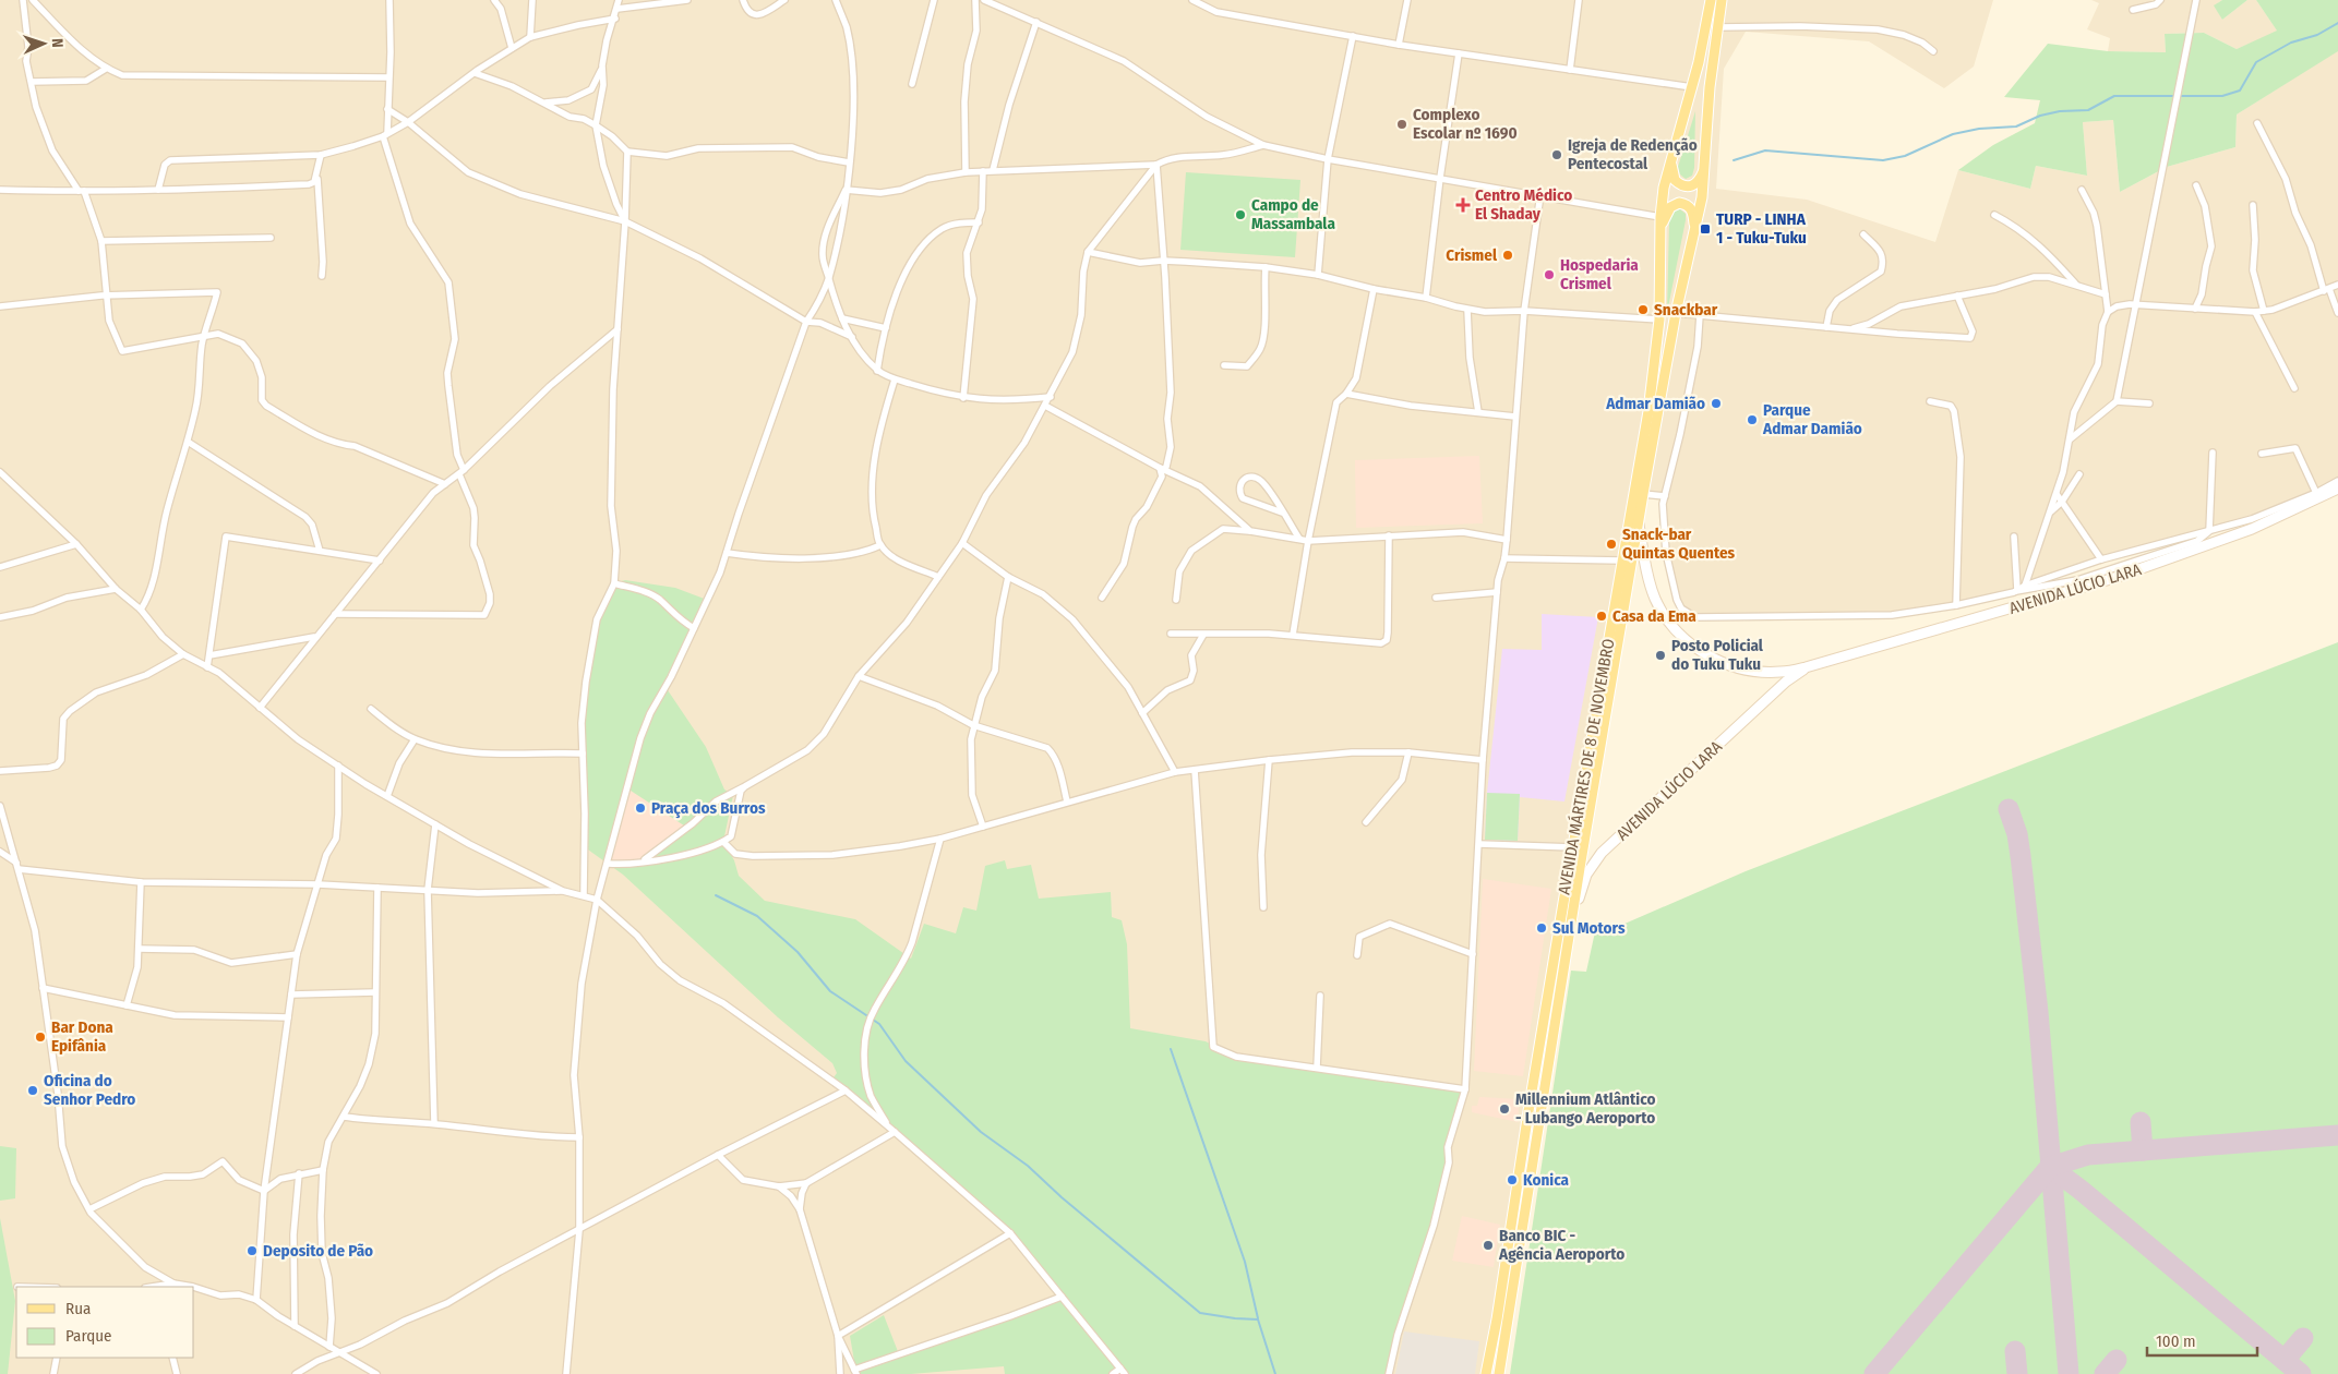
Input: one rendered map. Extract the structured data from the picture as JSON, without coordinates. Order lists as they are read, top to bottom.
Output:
{
  "streets": {
    "main road": ["AVENIDA LÚCIO LARA", "AVENIDA MÁRTIRES DE 8 DE NOVEMBRO"]
  },
  "crossings": [
    ["AVENIDA LÚCIO LARA", "AVENIDA MÁRTIRES DE 8 DE NOVEMBRO"]
  ],
  "places": {
    "other": [
      "Complexo Escolar nº 1690",
      "Igreja de Redenção Pentecostal",
      "Campo de Massambala",
      "Crismel",
      "Hospedaria Crismel",
      "Snackbar",
      "Admar Damião",
      "Parque Admar Damião",
      "Snack-bar Quintas Quentes",
      "Casa da Ema",
      "Posto Policial do Tuku Tuku",
      "Praça dos Burros",
      "Sul Motors",
      "Bar Dona Epifânia",
      "Oficina do Senhor Pedro",
      "Millennium Atlântico - Lubango Aeroporto",
      "Konica",
      "Banco BIC - Agência Aeroporto",
      "Deposito de Pão"
    ],
    "health": ["Centro Médico El Shaday"],
    "transit": ["TURP - LINHA 1 - Tuku-Tuku"]
  },
  "legend": ["Rua", "Parque"],
  "scale_bar": "100 m",
  "north": "right"
}
